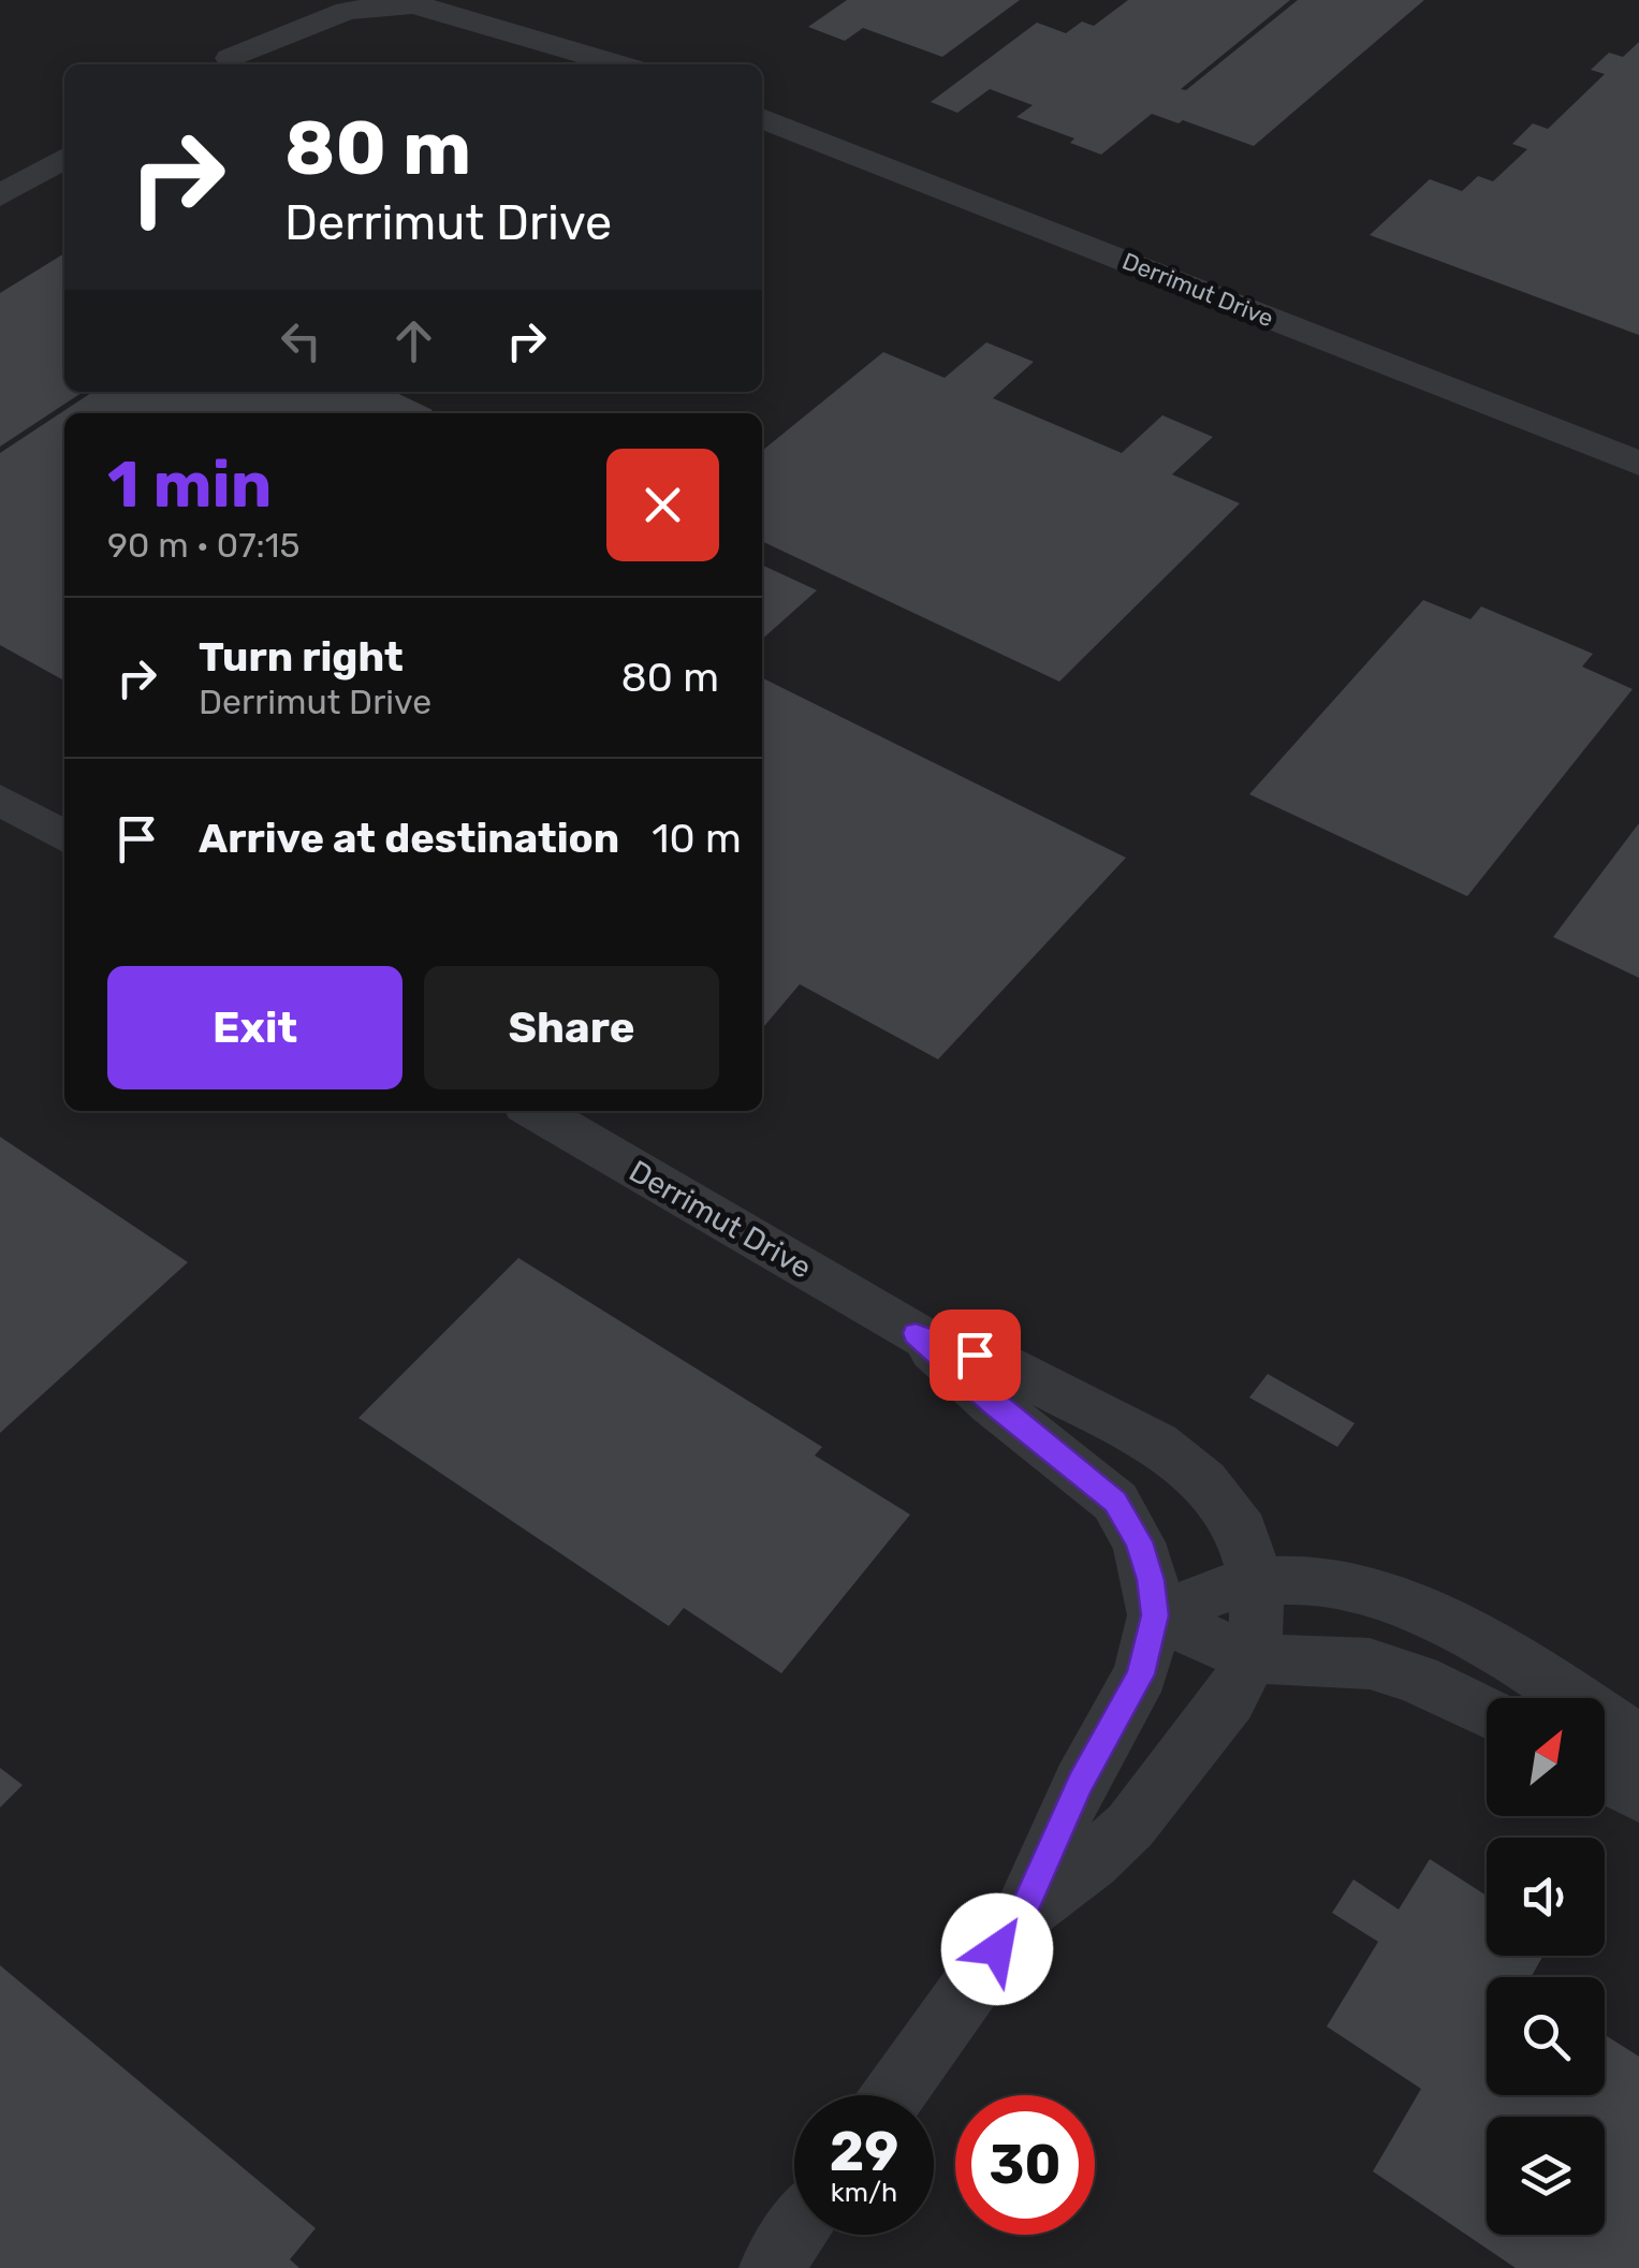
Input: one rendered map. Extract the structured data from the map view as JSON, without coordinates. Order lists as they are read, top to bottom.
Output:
{
  "streets": {
    "street": ["Derrimut Drive"]
  },
  "north": "top right",
  "page": {
    "turn": ["80 m", "Derrimut Drive"],
    "heading": ["1 min", "90 m · 07:15"],
    "list": [
      {
        "name": "Turn right",
        "note": "Derrimut Drive",
        "value": "80 m"
      },
      {
        "name": "Arrive at destination",
        "value": "10 m"
      }
    ],
    "buttons": ["Exit", "Share"],
    "speed": "29 km/h",
    "limit": "30"
  }
}
